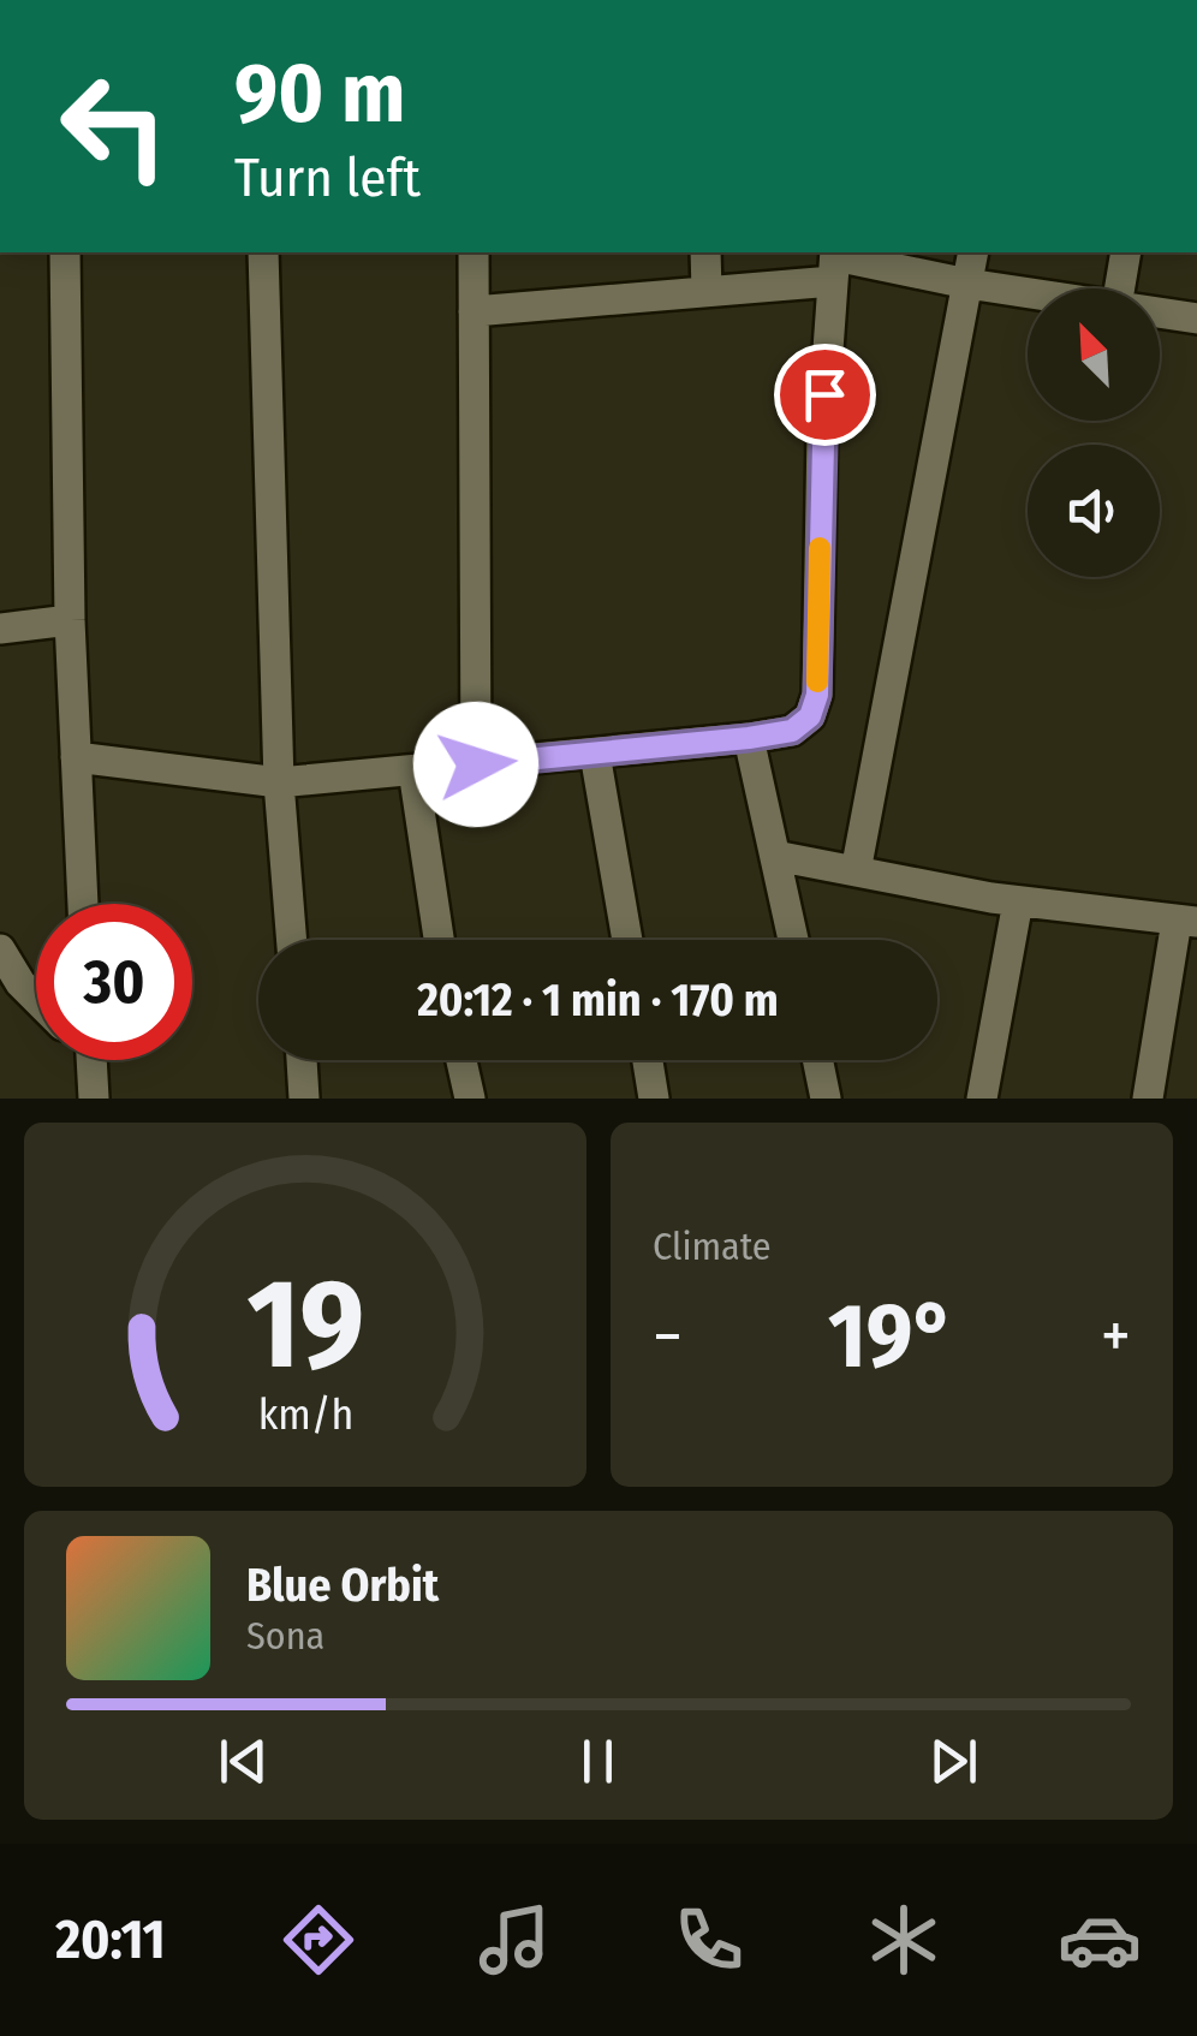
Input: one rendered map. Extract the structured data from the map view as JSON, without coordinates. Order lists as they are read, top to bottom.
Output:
{
  "north": "top left",
  "page": {
    "turn": ["90 m", "Turn left"],
    "limit": "30",
    "trip": "20:12 · 1 min · 170 m",
    "tile": "Climate",
    "heat": ["−", "19°", "+"],
    "song": ["Blue Orbit", "Sona"],
    "tabs": "20:11",
    "gauge": ["19", "km/h"]
  }
}
